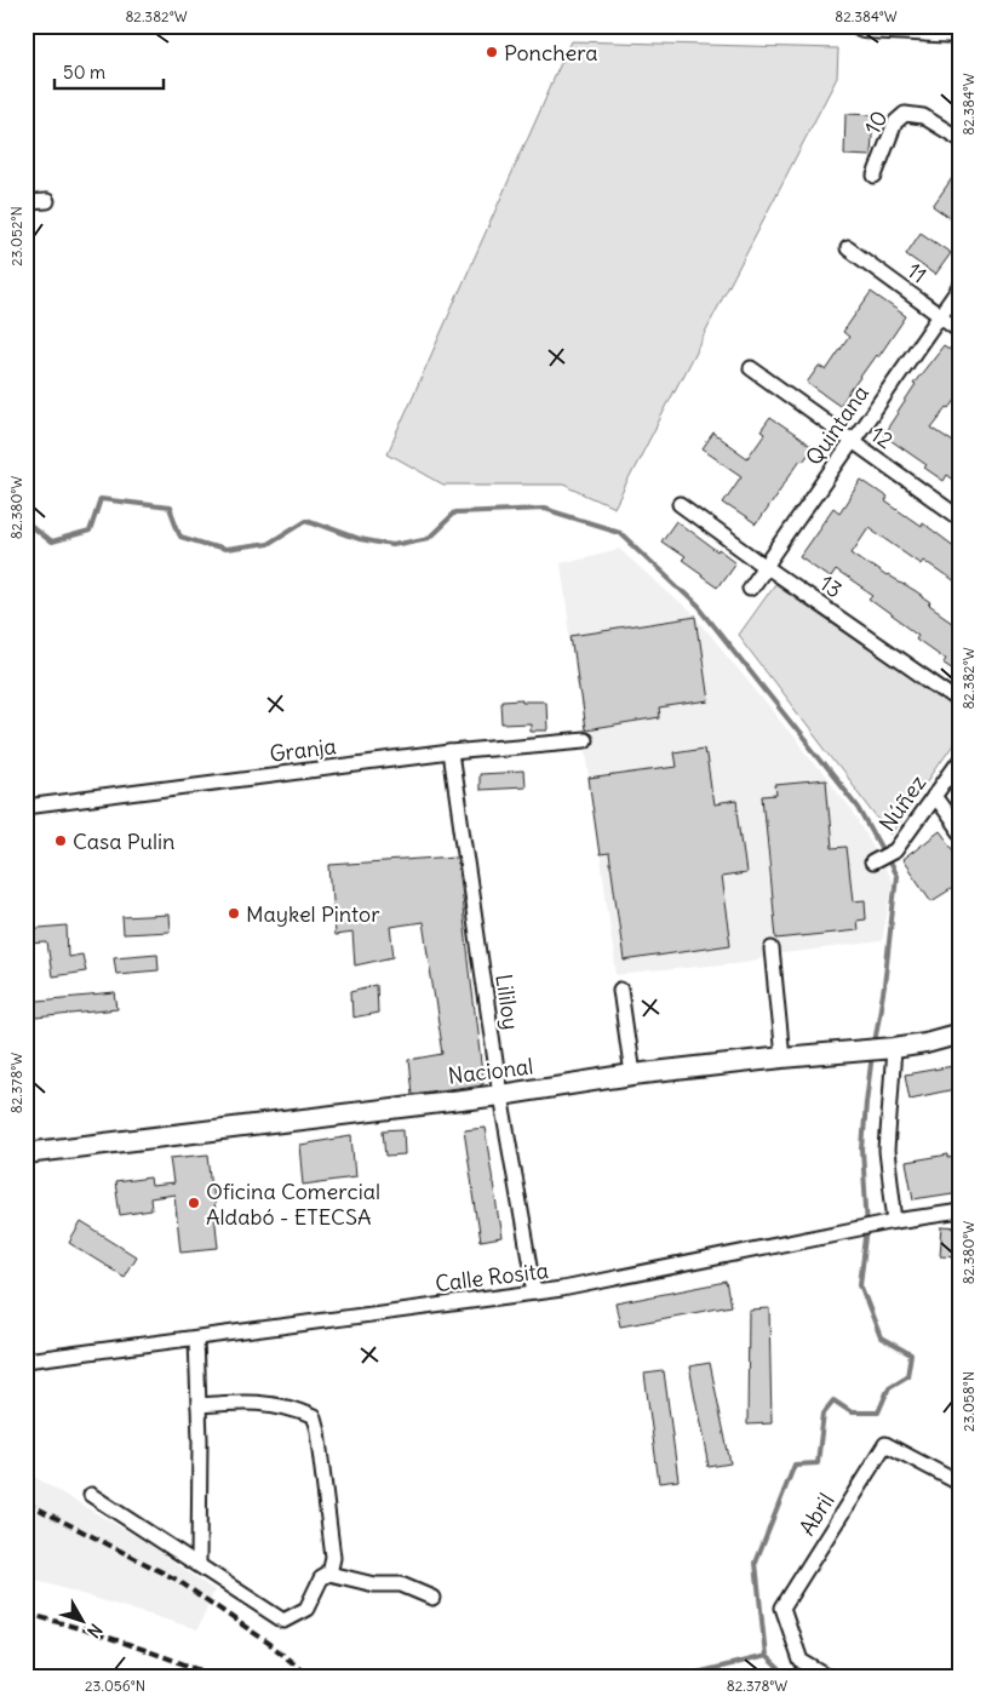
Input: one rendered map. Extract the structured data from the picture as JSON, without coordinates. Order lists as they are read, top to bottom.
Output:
{
  "streets": {
    "street": [
      "10",
      "11",
      "Quintana",
      "12",
      "13",
      "Granja",
      "Núñez",
      "Lililoy",
      "Nacional",
      "Calle Rosita",
      "Abril"
    ]
  },
  "crossings": [
    ["11", "Quintana"],
    ["Quintana", "12"],
    ["Quintana", "13"],
    ["Granja", "Lililoy"],
    ["Lililoy", "Nacional"],
    ["Lililoy", "Calle Rosita"]
  ],
  "places": [
    "Ponchera",
    "Casa Pulin",
    "Maykel Pintor",
    "Oficina Comercial Aldabó - ETECSA"
  ],
  "scale_bar": "50 m",
  "north": "bottom right",
  "coordinates": [
    "82.382°W",
    "82.384°W",
    "23.052°N",
    "82.380°W",
    "82.378°W",
    "23.058°N",
    "23.056°N"
  ]
}
